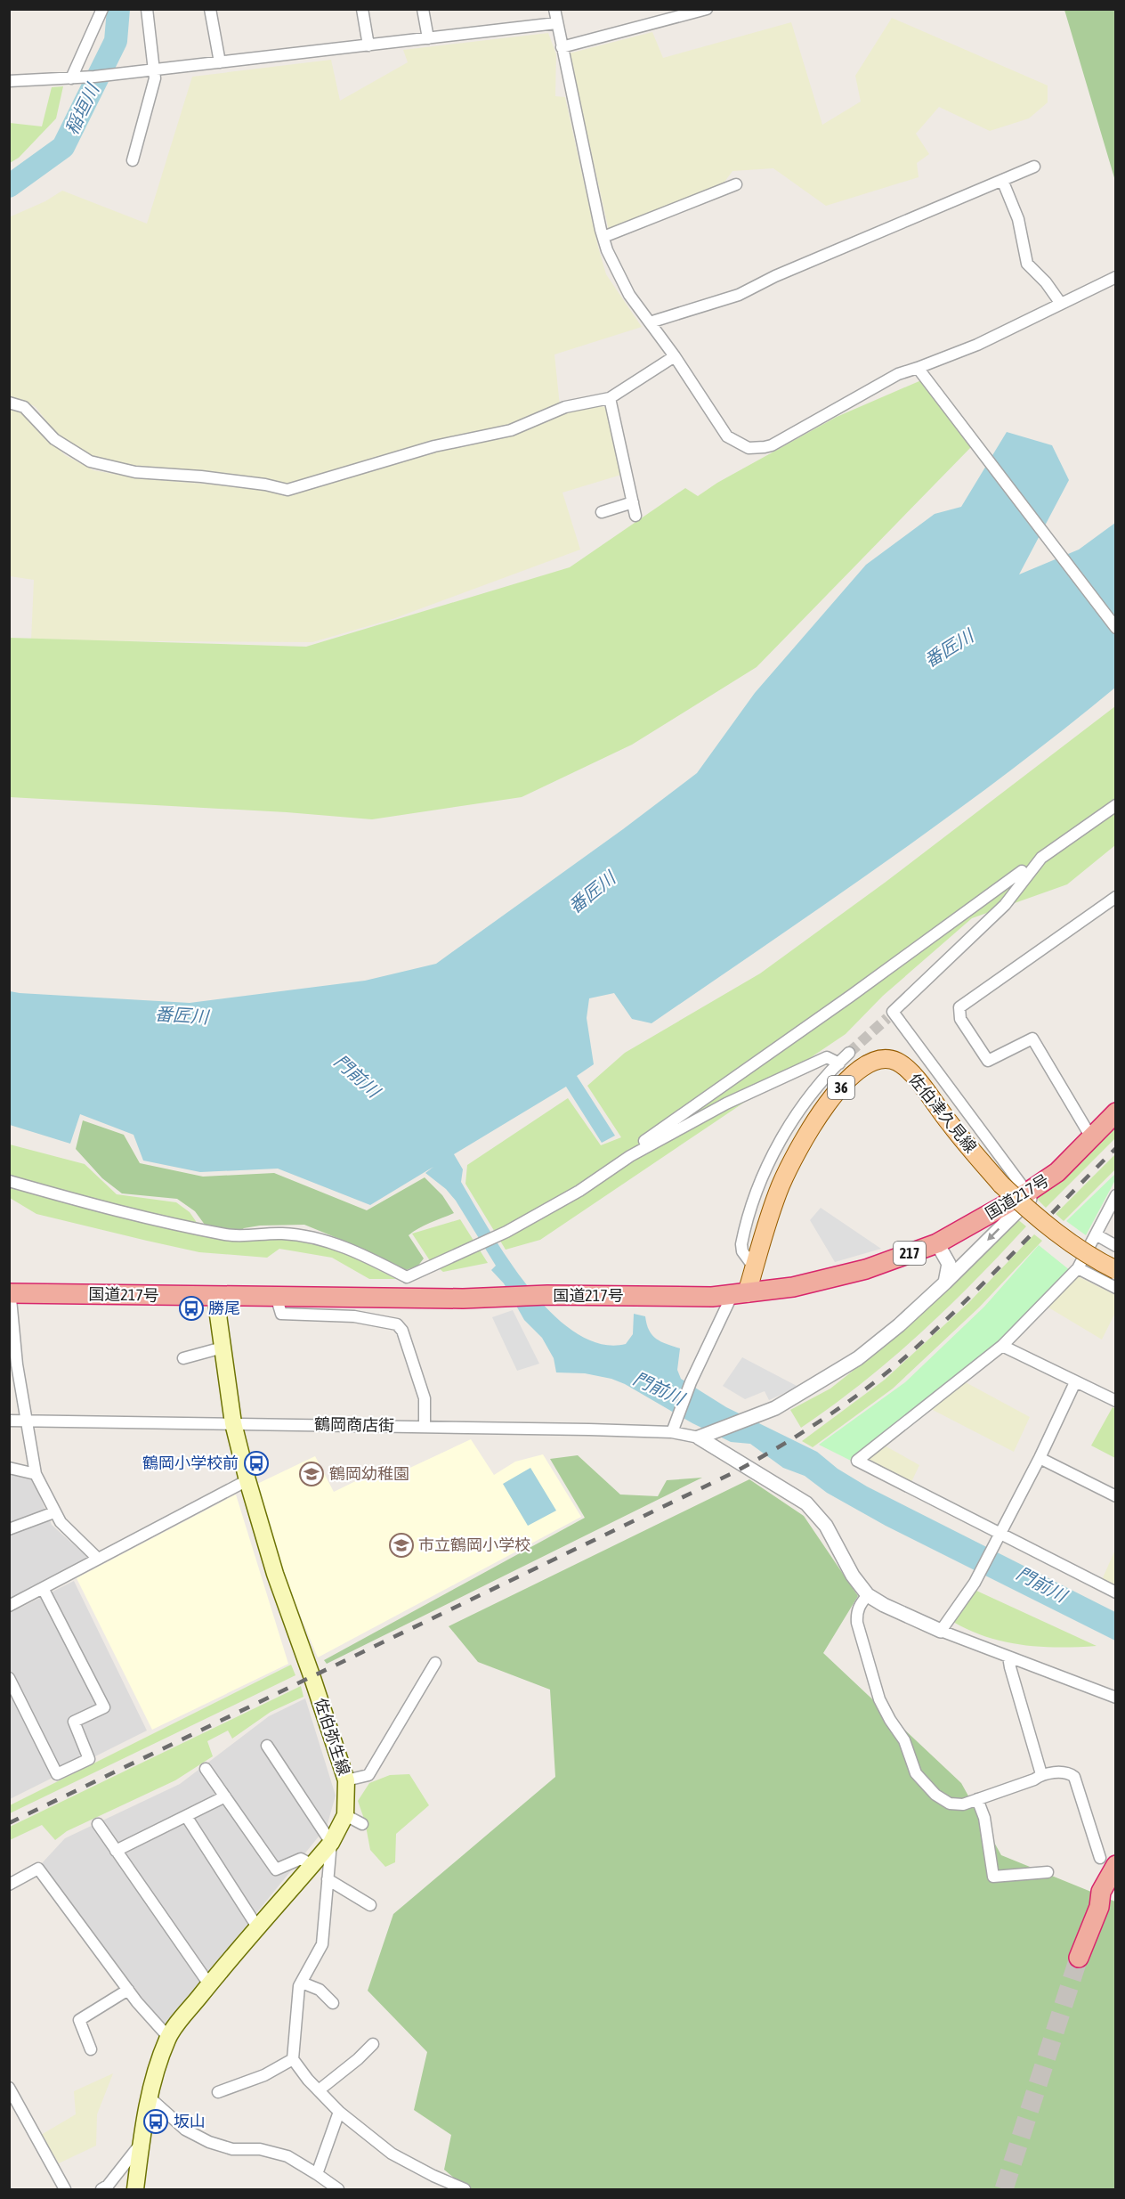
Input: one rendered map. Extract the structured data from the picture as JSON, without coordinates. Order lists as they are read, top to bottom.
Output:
{
  "streets": {
    "highway": ["国道217号", "217"],
    "main road": ["36", "佐伯津久見線", "佐伯弥生線"],
    "street": ["鶴岡商店街"]
  },
  "crossings": [
    ["佐伯津久見線", "国道217号"],
    ["国道217号", "佐伯弥生線"],
    ["鶴岡商店街", "佐伯弥生線"]
  ],
  "water": ["稲垣川", "番匠川", "門前川"],
  "places": {
    "bus stop": ["勝尾", "鶴岡小学校前", "坂山"],
    "school or university": ["鶴岡幼稚園", "市立鶴岡小学校"]
  }
}
